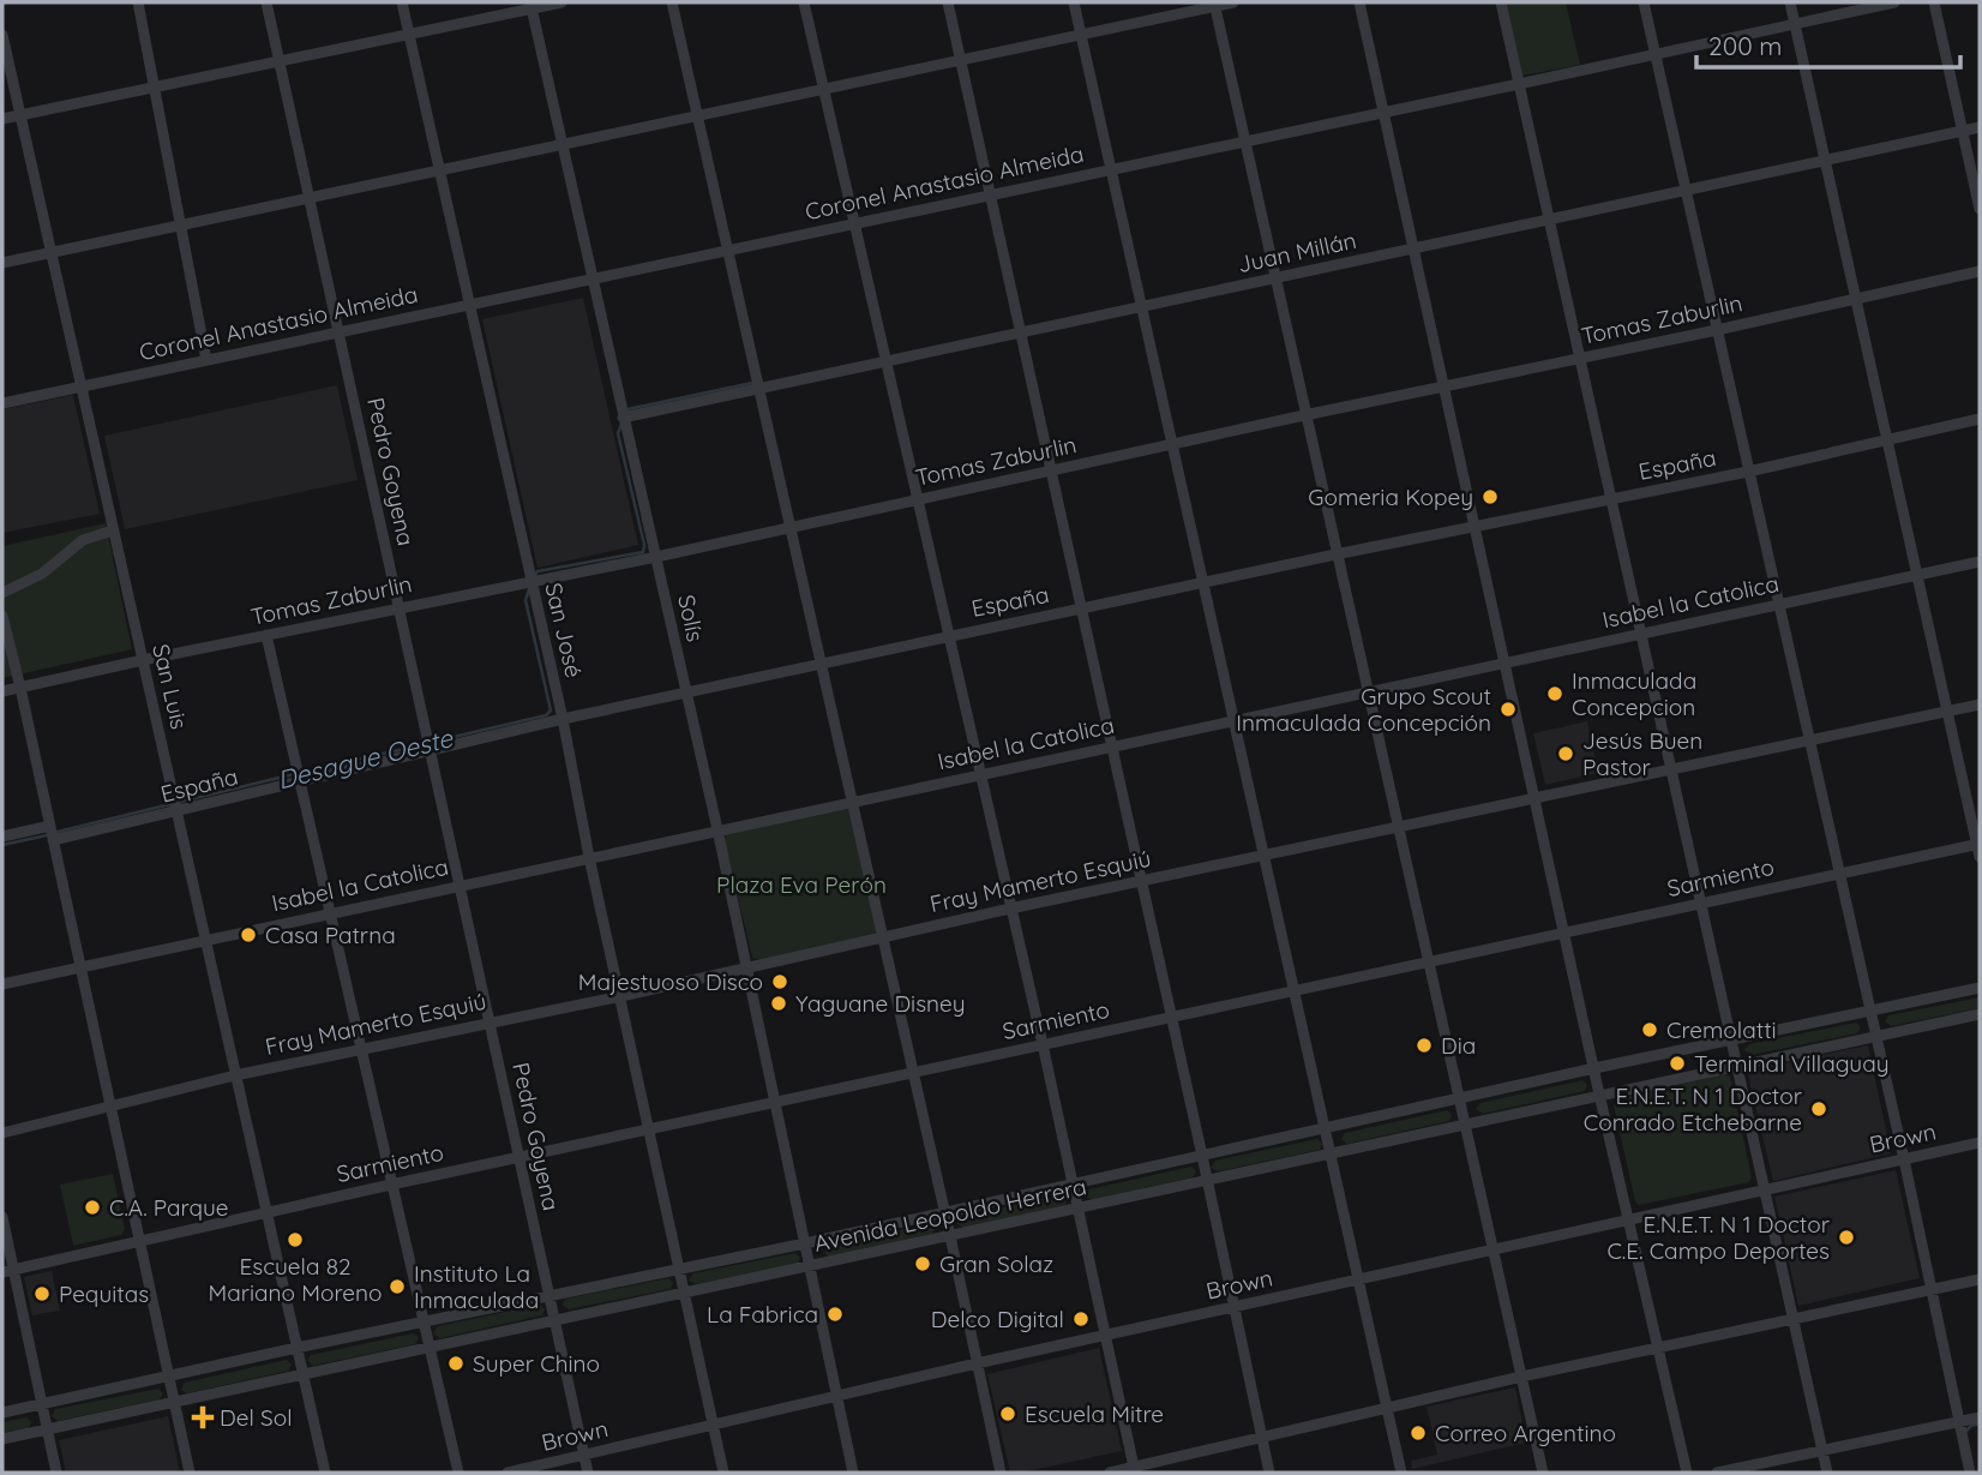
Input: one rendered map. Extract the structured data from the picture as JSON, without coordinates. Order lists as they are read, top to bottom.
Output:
{
  "streets": {
    "street": [
      "Coronel Anastasio Almeida",
      "Juan Millán",
      "Tomas Zaburlin",
      "España",
      "Pedro Goyena",
      "Isabel la Catolica",
      "Solís",
      "San José",
      "San Luis",
      "Sarmiento",
      "Fray Mamerto Esquiú",
      "Brown",
      "Avenida Leopoldo Herrera"
    ]
  },
  "crossings": [
    ["Coronel Anastasio Almeida", "Pedro Goyena"],
    ["Coronel Anastasio Almeida", "Solís"],
    ["Coronel Anastasio Almeida", "San José"],
    ["Coronel Anastasio Almeida", "San Luis"],
    ["Juan Millán", "Solís"],
    ["Tomas Zaburlin", "Pedro Goyena"],
    ["Tomas Zaburlin", "Solís"],
    ["Tomas Zaburlin", "San José"],
    ["Tomas Zaburlin", "San Luis"],
    ["España", "Pedro Goyena"],
    ["España", "Solís"],
    ["España", "San José"],
    ["España", "San Luis"],
    ["Pedro Goyena", "Isabel la Catolica"],
    ["Pedro Goyena", "Sarmiento"],
    ["Pedro Goyena", "Fray Mamerto Esquiú"],
    ["Pedro Goyena", "Brown"],
    ["Pedro Goyena", "Avenida Leopoldo Herrera"],
    ["Isabel la Catolica", "Solís"],
    ["Isabel la Catolica", "San José"],
    ["Isabel la Catolica", "San Luis"],
    ["Solís", "Sarmiento"],
    ["Solís", "Fray Mamerto Esquiú"],
    ["Solís", "Brown"],
    ["Solís", "Avenida Leopoldo Herrera"],
    ["San José", "Sarmiento"],
    ["San José", "Fray Mamerto Esquiú"],
    ["San José", "Brown"],
    ["San José", "Avenida Leopoldo Herrera"],
    ["San Luis", "Sarmiento"],
    ["San Luis", "Fray Mamerto Esquiú"],
    ["San Luis", "Avenida Leopoldo Herrera"]
  ],
  "water": ["Desague Oeste"],
  "parks": ["Plaza Eva Perón"],
  "places": {
    "other": [
      "Gomeria Kopey",
      "Inmaculada Concepcion",
      "Grupo Scout Inmaculada Concepción",
      "Jesús Buen Pastor",
      "Casa Patrna",
      "Majestuoso Disco",
      "Yaguane Disney",
      "Cremolatti",
      "Dia",
      "Terminal Villaguay",
      "E.N.E.T. N 1 Doctor Conrado Etchebarne",
      "C.A. Parque",
      "E.N.E.T. N 1 Doctor C.E. Campo Deportes",
      "Escuela 82 Mariano Moreno",
      "Gran Solaz",
      "Instituto La Inmaculada",
      "Pequitas",
      "La Fabrica",
      "Delco Digital",
      "Super Chino",
      "Escuela Mitre",
      "Correo Argentino"
    ],
    "health": ["Del Sol"]
  },
  "scale_bar": "200 m"
}
